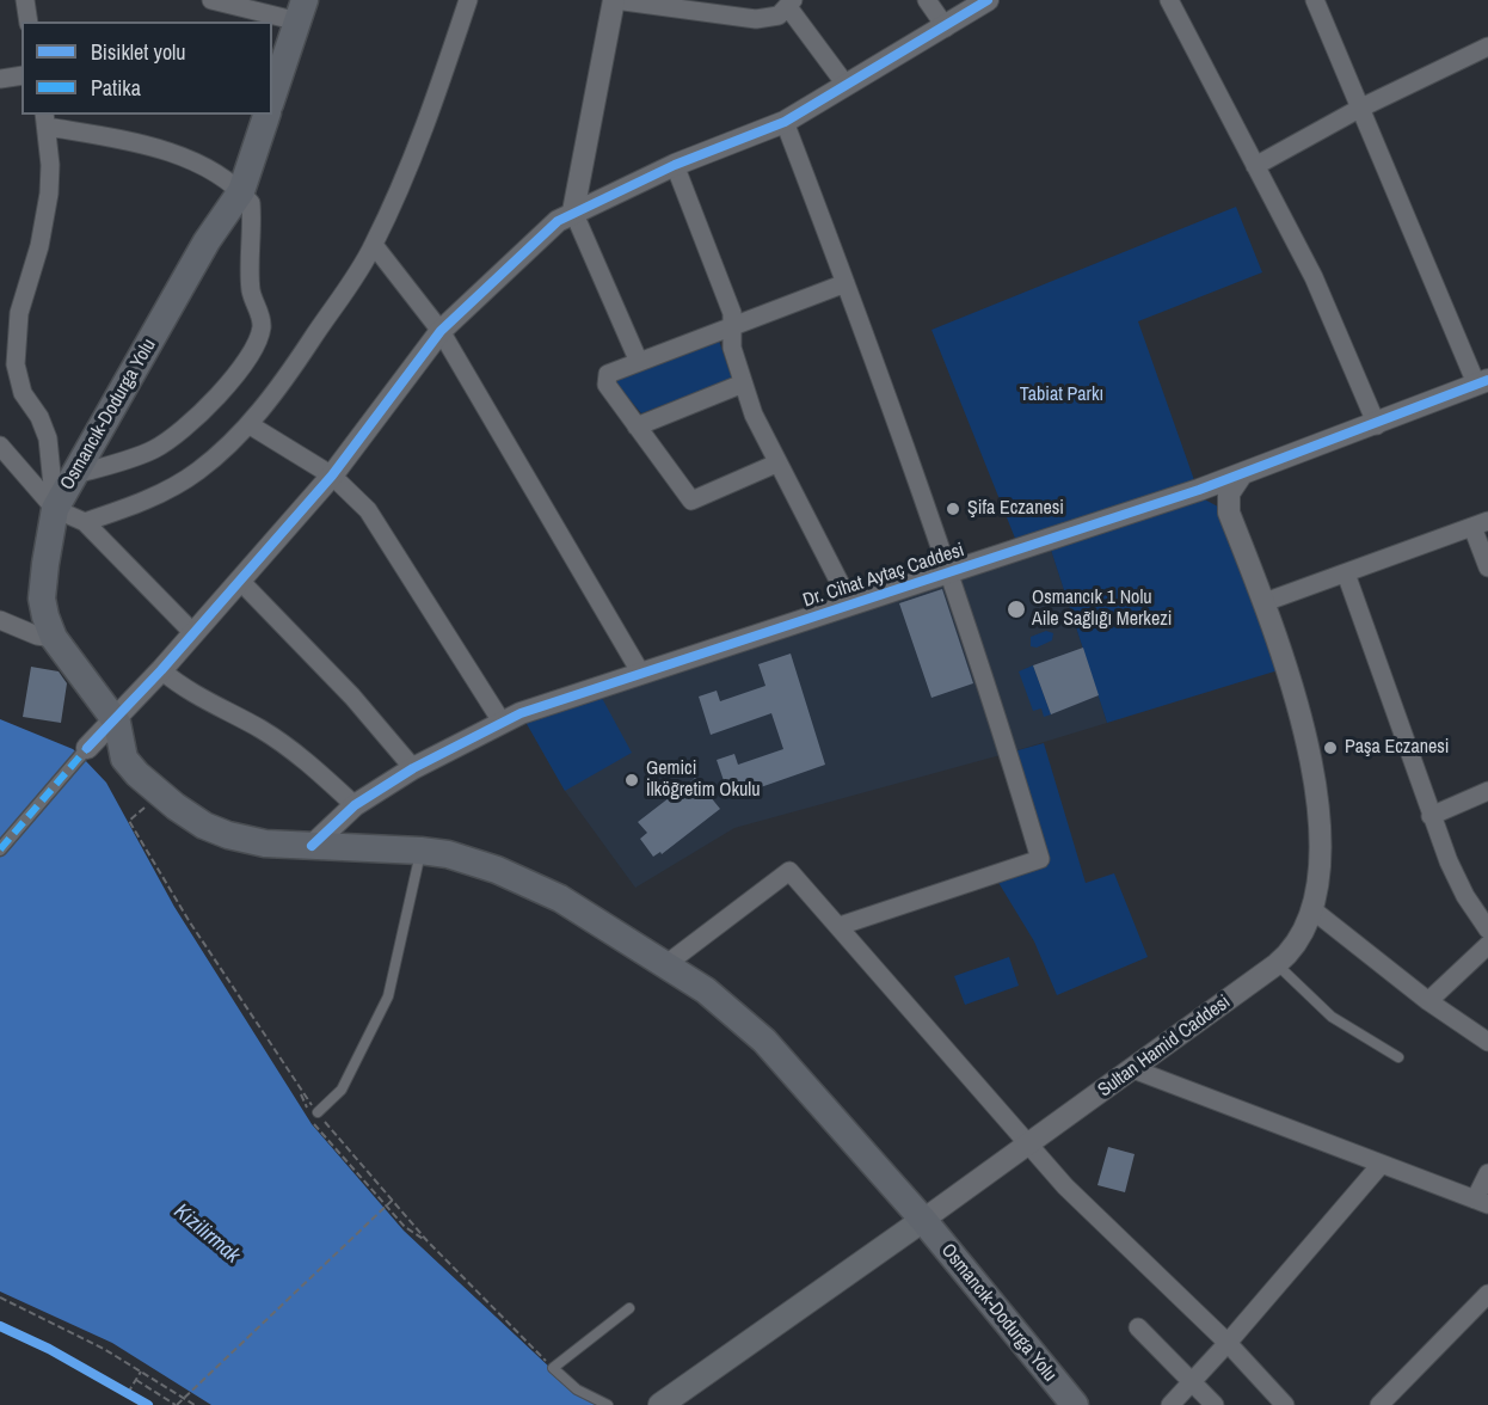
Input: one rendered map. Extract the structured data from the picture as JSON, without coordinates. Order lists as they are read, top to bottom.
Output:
{
  "streets": {
    "main road": ["Osmancık-Dodurga Yolu", "Sultan Hamid Caddesi"],
    "street": ["Dr. Cihat Aytaç Caddesi"]
  },
  "crossings": [
    ["Osmancık-Dodurga Yolu", "Dr. Cihat Aytaç Caddesi"],
    ["Osmancık-Dodurga Yolu", "Sultan Hamid Caddesi"]
  ],
  "water": ["Kizilirmak"],
  "parks": ["Tabiat Parkı"],
  "places": [
    "Şifa Eczanesi",
    "Osmancık 1 Nolu Aile Sağlığı Merkezi",
    "Paşa Eczanesi",
    "Gemici İlköğretim Okulu"
  ],
  "legend": ["Bisiklet yolu", "Patika"]
}
